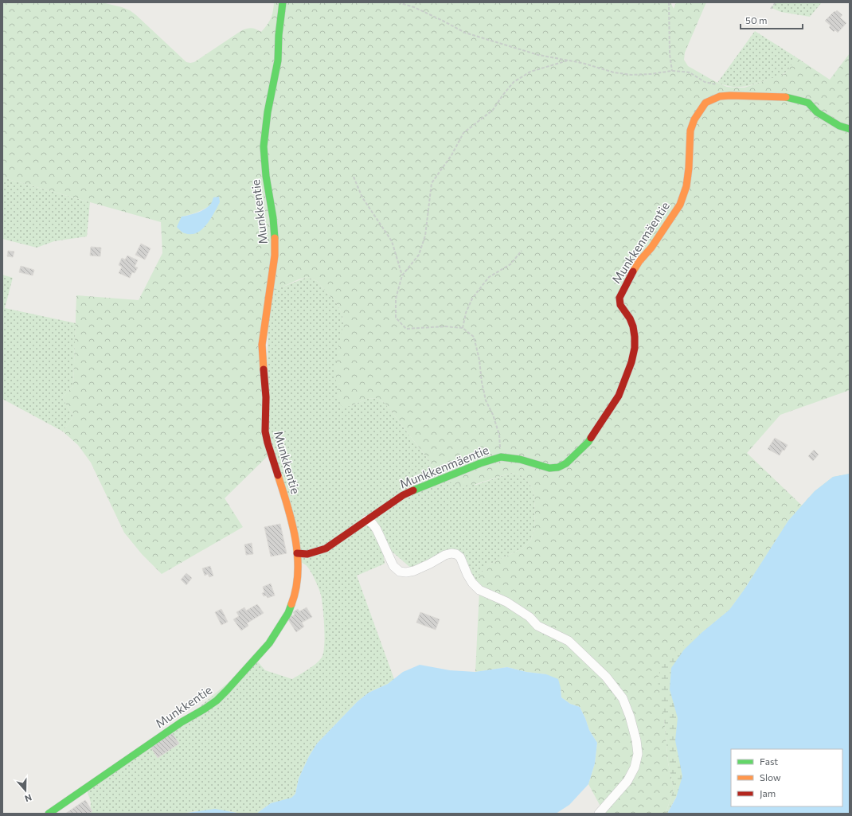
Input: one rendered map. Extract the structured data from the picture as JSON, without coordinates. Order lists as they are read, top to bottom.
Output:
{
  "streets": {
    "street": ["Munkkentie", "Munkkenmäentie"]
  },
  "crossings": [
    ["Munkkentie", "Munkkenmäentie"]
  ],
  "legend": ["Fast", "Slow", "Jam"],
  "scale_bar": "50 m",
  "north": "bottom"
}
